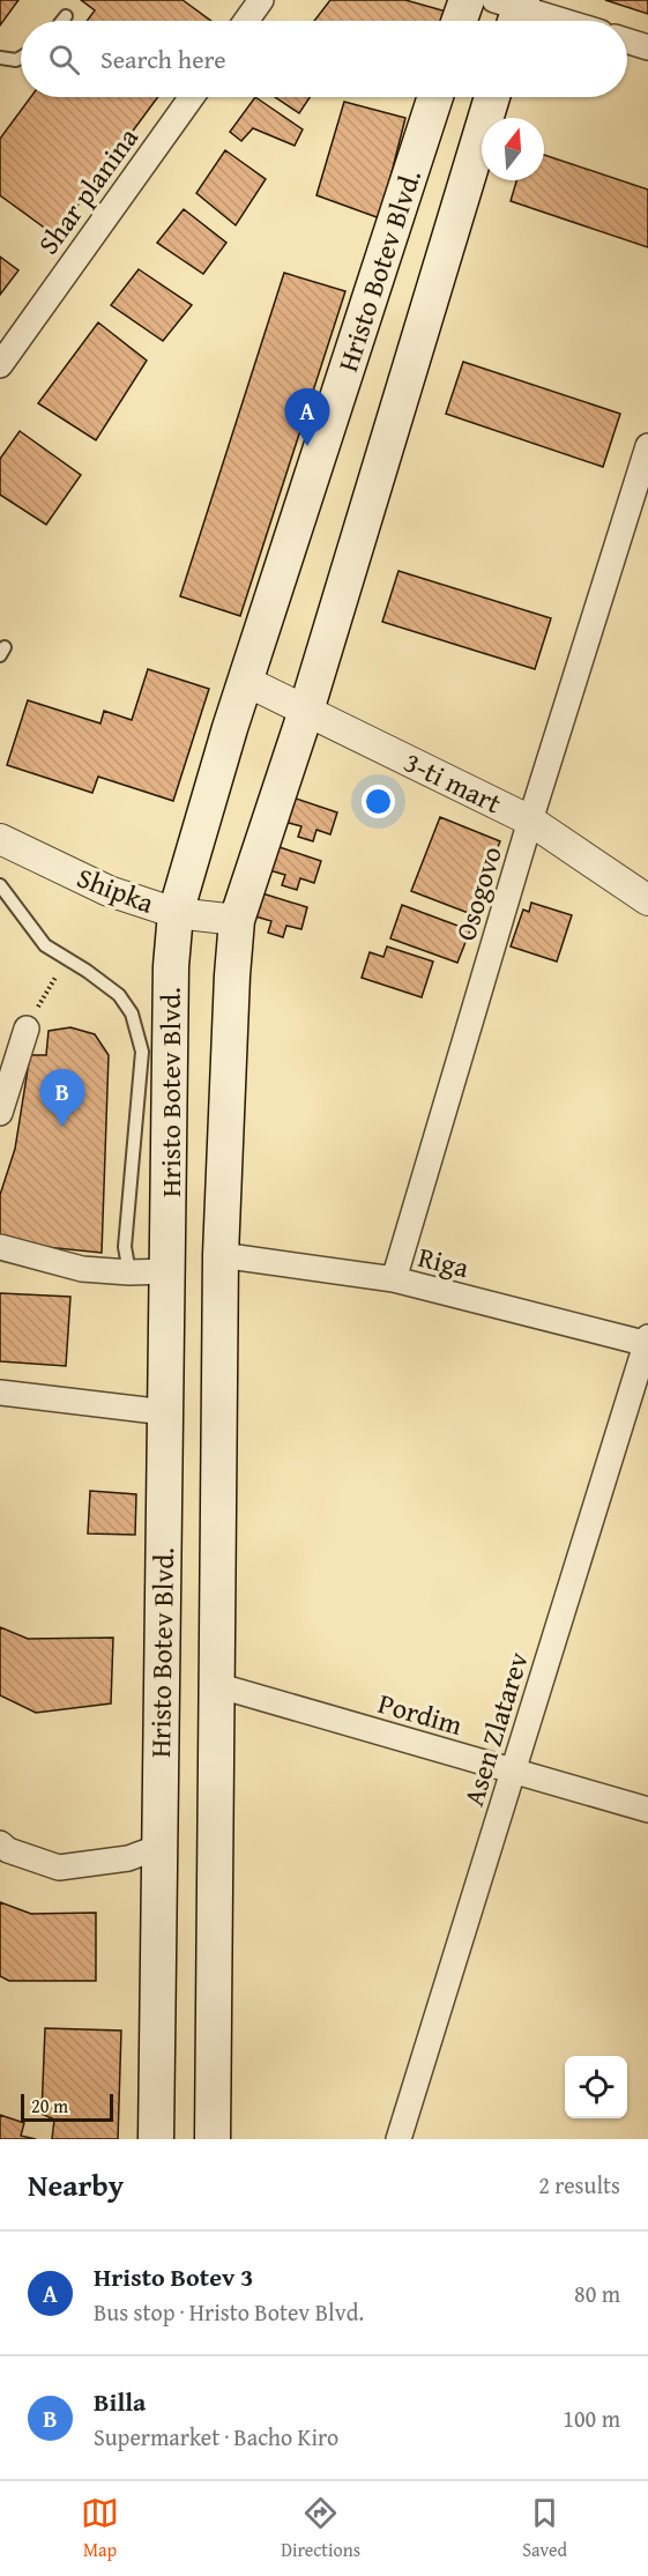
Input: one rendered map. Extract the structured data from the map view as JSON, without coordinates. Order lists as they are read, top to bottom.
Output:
{
  "streets": {
    "main road": ["Hristo Botev Blvd."],
    "street": [
      "Shar planina",
      "3-ti mart",
      "Shipka",
      "Osogovo",
      "Riga",
      "Pordim",
      "Asen Zlatarev"
    ]
  },
  "crossings": [
    ["Hristo Botev Blvd.", "3-ti mart"],
    ["Hristo Botev Blvd.", "Shipka"],
    ["Hristo Botev Blvd.", "Riga"],
    ["Hristo Botev Blvd.", "Pordim"],
    ["3-ti mart", "Osogovo"],
    ["Osogovo", "Riga"],
    ["Riga", "Asen Zlatarev"],
    ["Pordim", "Asen Zlatarev"]
  ],
  "scale_bar": "20 m",
  "north": "top",
  "page": {
    "search": "Search here",
    "pins": ["A", "B"],
    "scale": "20 m",
    "heading": ["Nearby", "2 results"],
    "list": [
      {
        "mark": "A",
        "name": "Hristo Botev 3",
        "note": "Bus stop · Hristo Botev Blvd.",
        "value": "80 m"
      },
      {
        "mark": "B",
        "name": "Billa",
        "note": "Supermarket · Bacho Kiro",
        "value": "100 m"
      }
    ],
    "nav": ["Map", "Directions", "Saved"]
  }
}
